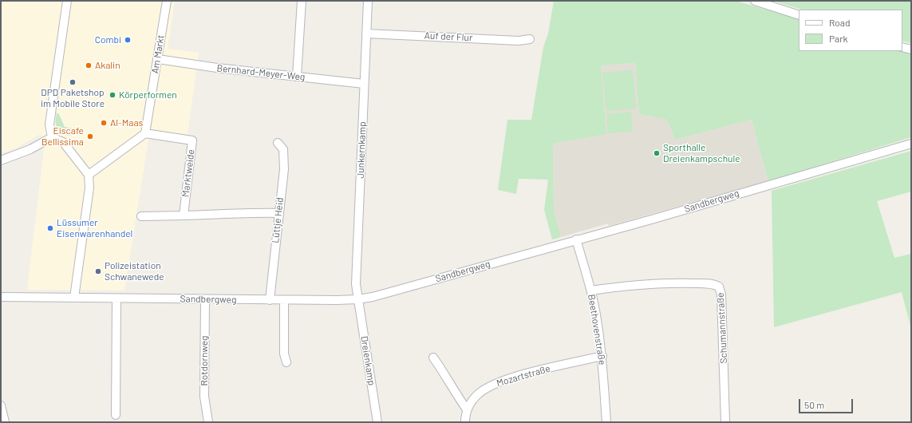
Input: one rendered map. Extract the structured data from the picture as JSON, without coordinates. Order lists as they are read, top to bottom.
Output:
{
  "streets": {
    "street": [
      "Auf der Flur",
      "Am Markt",
      "Bernhard-Meyer-Weg",
      "Junkernkamp",
      "Marktweide",
      "Sandbergweg",
      "Lüttje Heid",
      "Schumannstraße",
      "Beethovenstraße",
      "Rotdornweg",
      "Dreienkamp",
      "Mozartstraße"
    ]
  },
  "crossings": [
    ["Auf der Flur", "Junkernkamp"],
    ["Am Markt", "Bernhard-Meyer-Weg"],
    ["Am Markt", "Marktweide"],
    ["Bernhard-Meyer-Weg", "Junkernkamp"],
    ["Junkernkamp", "Sandbergweg"],
    ["Junkernkamp", "Dreienkamp"],
    ["Sandbergweg", "Lüttje Heid"],
    ["Sandbergweg", "Beethovenstraße"],
    ["Sandbergweg", "Rotdornweg"],
    ["Sandbergweg", "Dreienkamp"],
    ["Schumannstraße", "Beethovenstraße"],
    ["Beethovenstraße", "Mozartstraße"]
  ],
  "places": [
    "Combi",
    "Akalin",
    "DPD Paketshop im Mobile Store",
    "Körperformen",
    "Al-Maas",
    "Eiscafe Bellissima",
    "Sporthalle Dreienkampschule",
    "Lüssumer Eisenwarenhandel",
    "Polizeistation Schwanewede"
  ],
  "legend": ["Road", "Park"],
  "scale_bar": "50 m"
}
